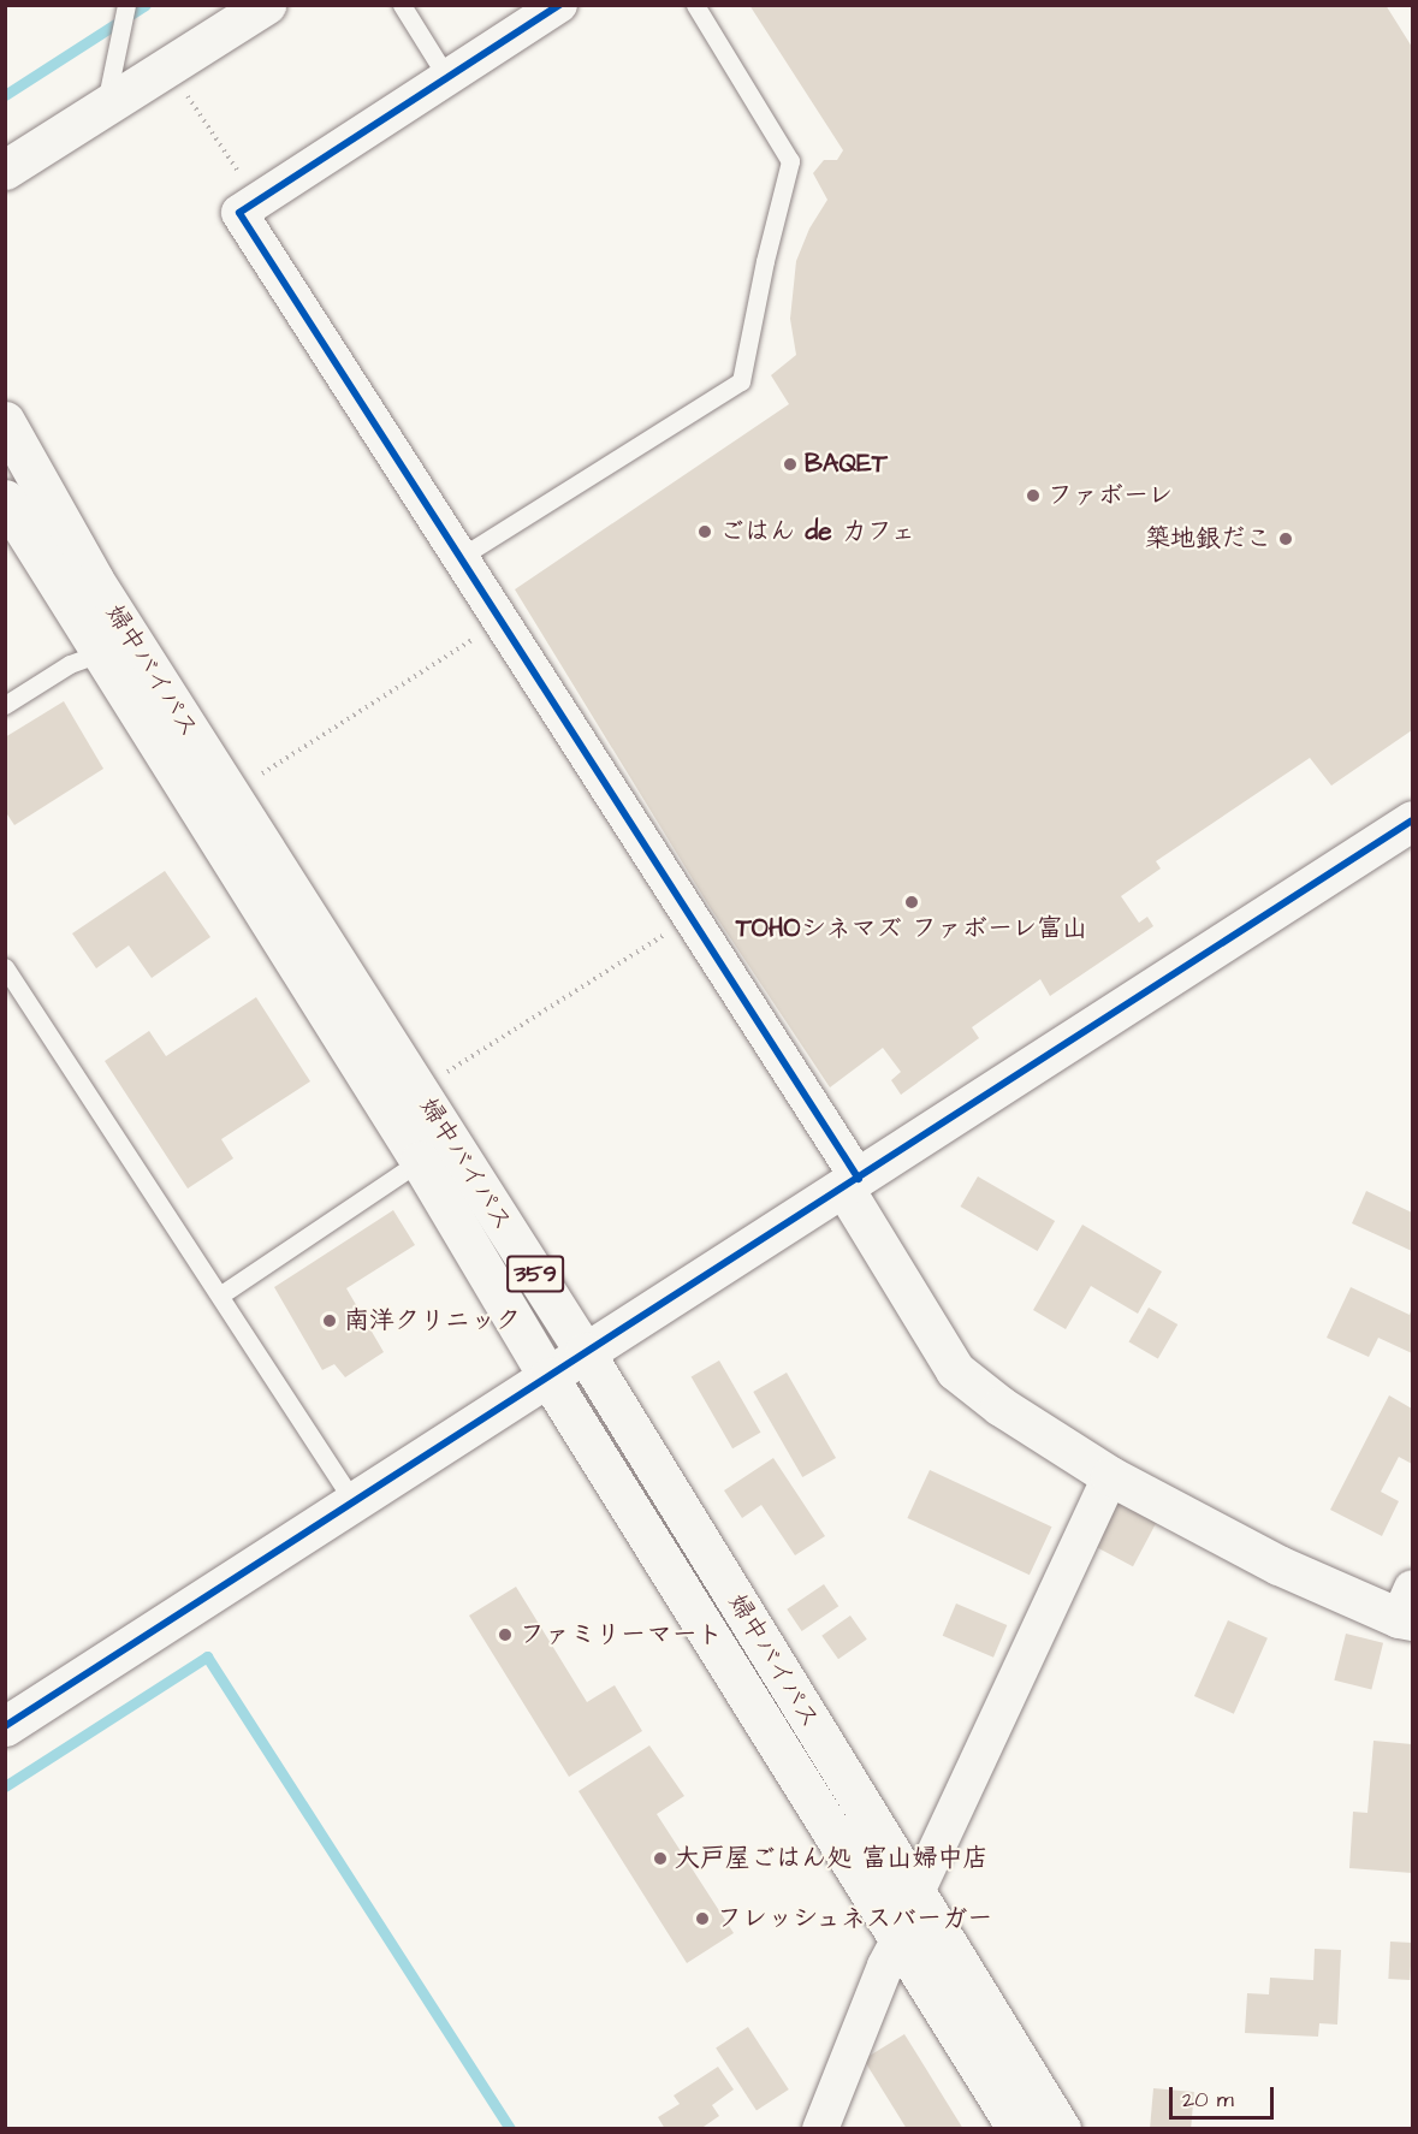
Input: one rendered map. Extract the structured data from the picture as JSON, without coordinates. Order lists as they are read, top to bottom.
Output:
{
  "streets": {
    "main road": ["婦中バイパス", "359"]
  },
  "places": [
    "BAQET",
    "ファボーレ",
    "ごはん de カフェ",
    "築地銀だこ",
    "TOHOシネマズ ファボーレ富山",
    "南洋クリニック",
    "ファミリーマート",
    "大戸屋ごはん処 富山婦中店",
    "フレッシュネスバーガー"
  ],
  "scale_bar": "20 m"
}
